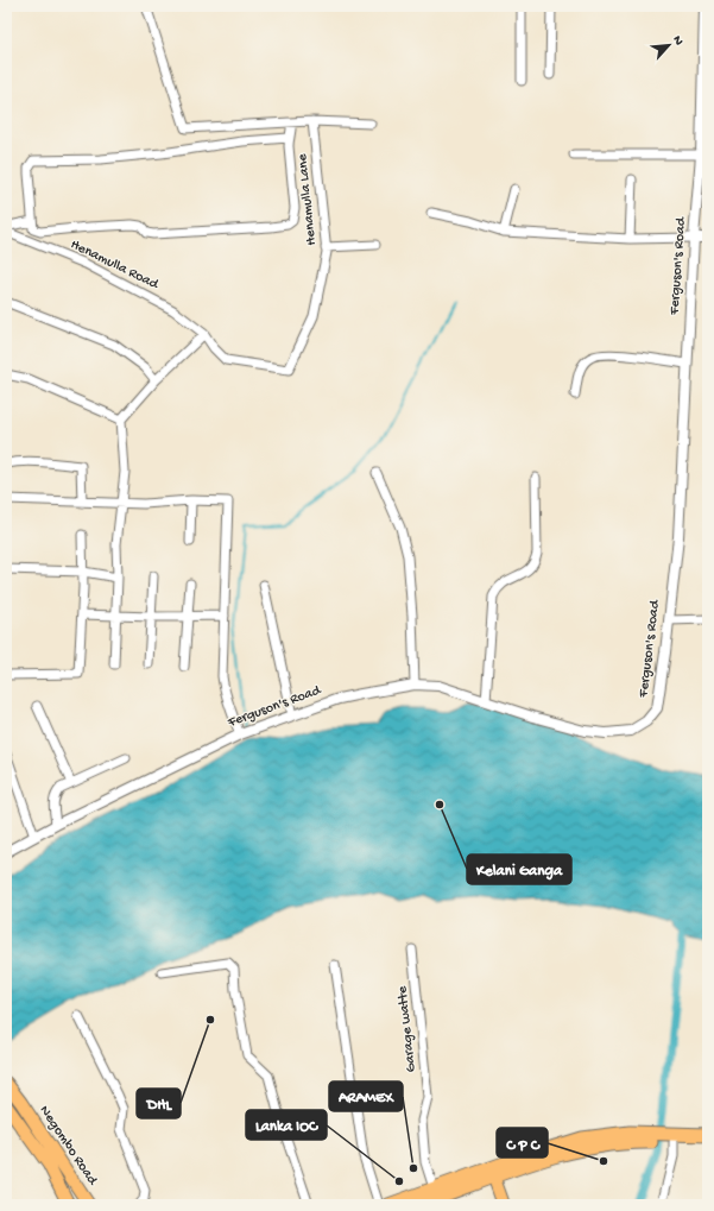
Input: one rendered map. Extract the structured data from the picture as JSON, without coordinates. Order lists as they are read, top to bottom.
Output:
{
  "streets": {
    "main road": ["Negombo Road"],
    "street": [
      "Henamulla Lane",
      "Henamulla Road",
      "Ferguson's Road",
      "Garage watte"
    ]
  },
  "crossings": [
    ["Henamulla Lane", "Henamulla Road"]
  ],
  "places": [
    "Kelani Ganga",
    "DHL",
    "C P C",
    "ARAMEX",
    "Lanka IOC"
  ],
  "north": "top right"
}
